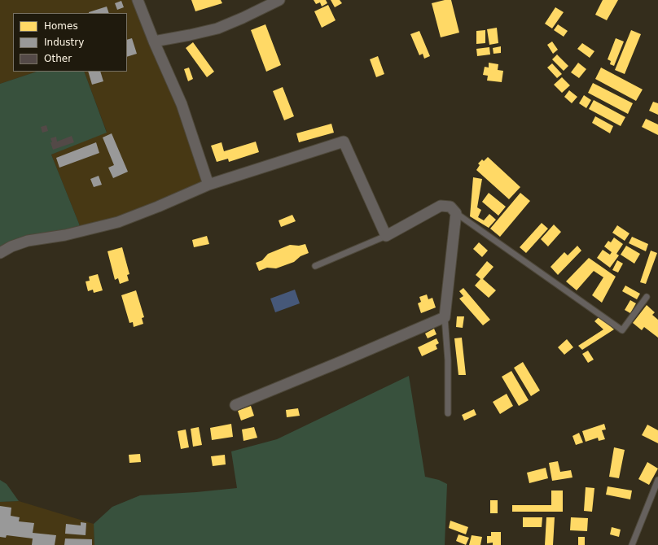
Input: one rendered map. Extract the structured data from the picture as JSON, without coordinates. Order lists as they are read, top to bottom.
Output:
{
  "legend": ["Homes", "Industry", "Other"]
}
